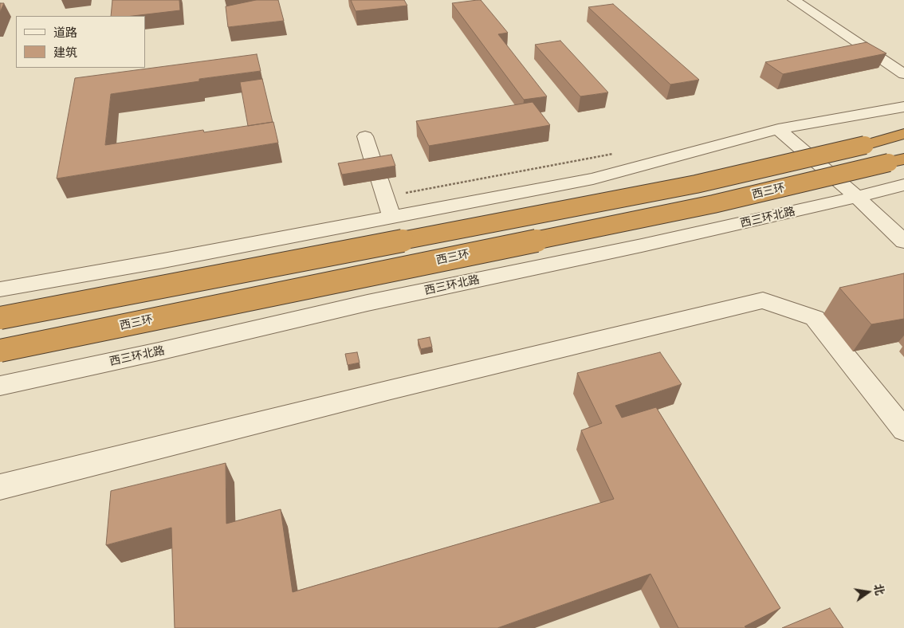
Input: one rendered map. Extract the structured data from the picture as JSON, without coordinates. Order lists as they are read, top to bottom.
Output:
{
  "streets": {
    "highway": ["西三环"],
    "street": ["西三环北路"]
  },
  "legend": ["道路", "建筑"],
  "north": "right"
}
